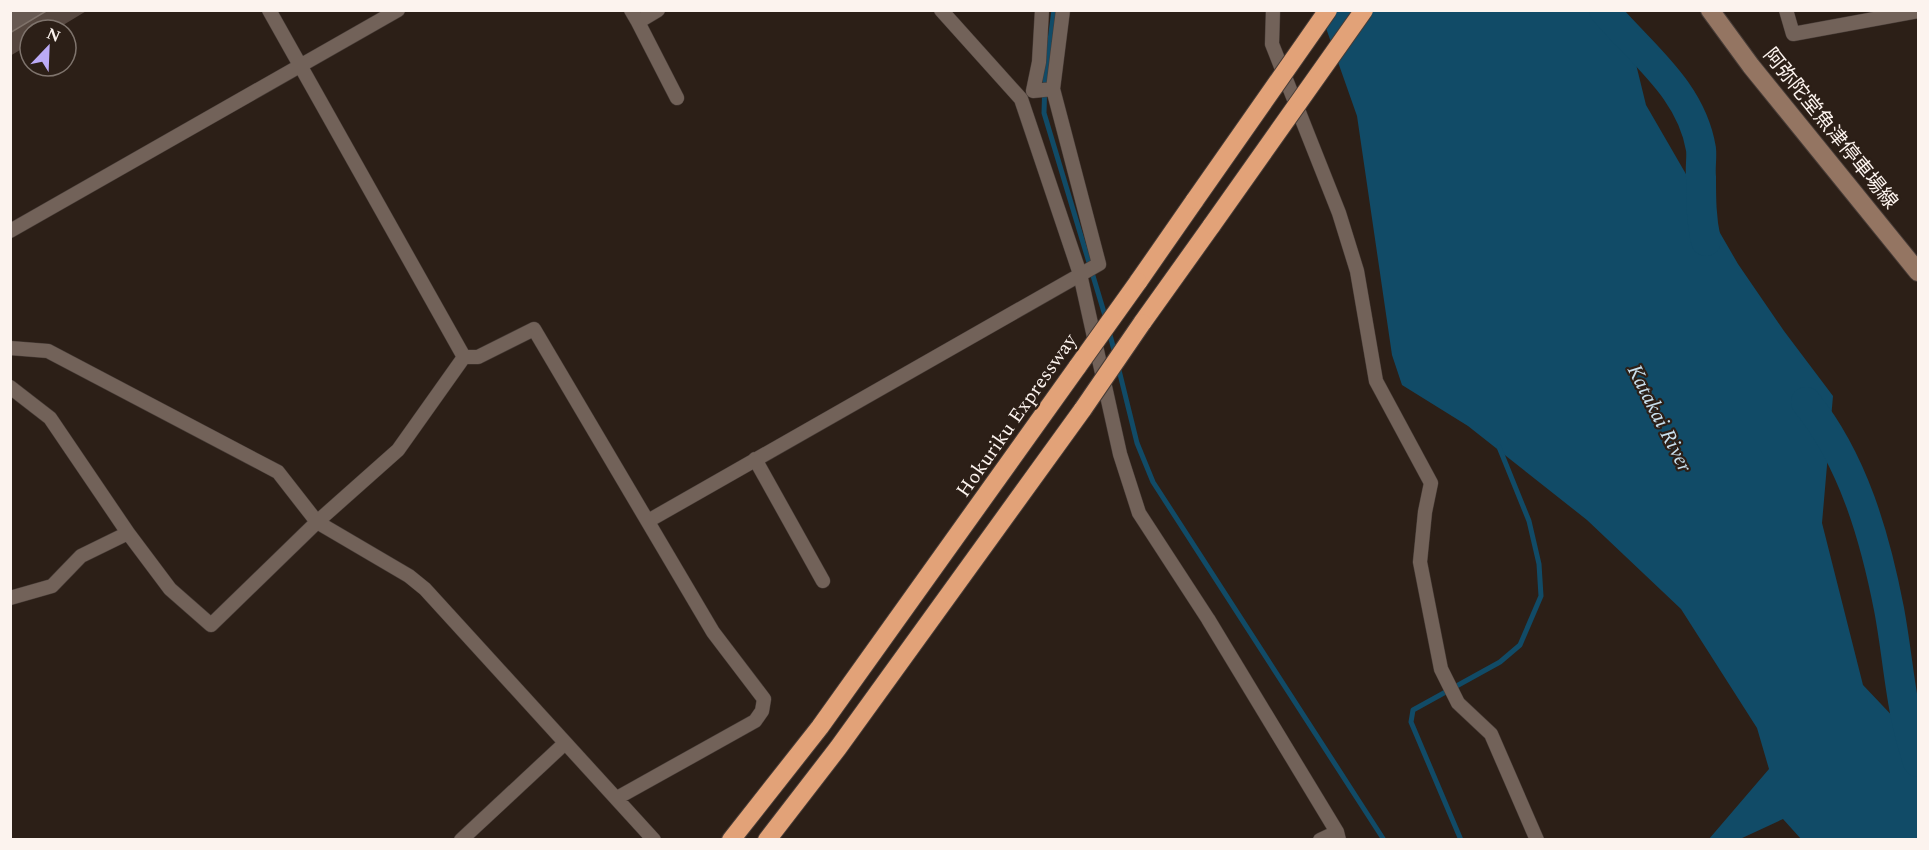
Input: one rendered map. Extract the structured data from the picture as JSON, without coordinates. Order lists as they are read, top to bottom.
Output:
{
  "streets": {
    "highway": ["Hokuriku Expressway"],
    "main road": ["阿弥陀堂魚津停車場線"]
  },
  "water": ["Katakai River"],
  "north": "top right"
}
